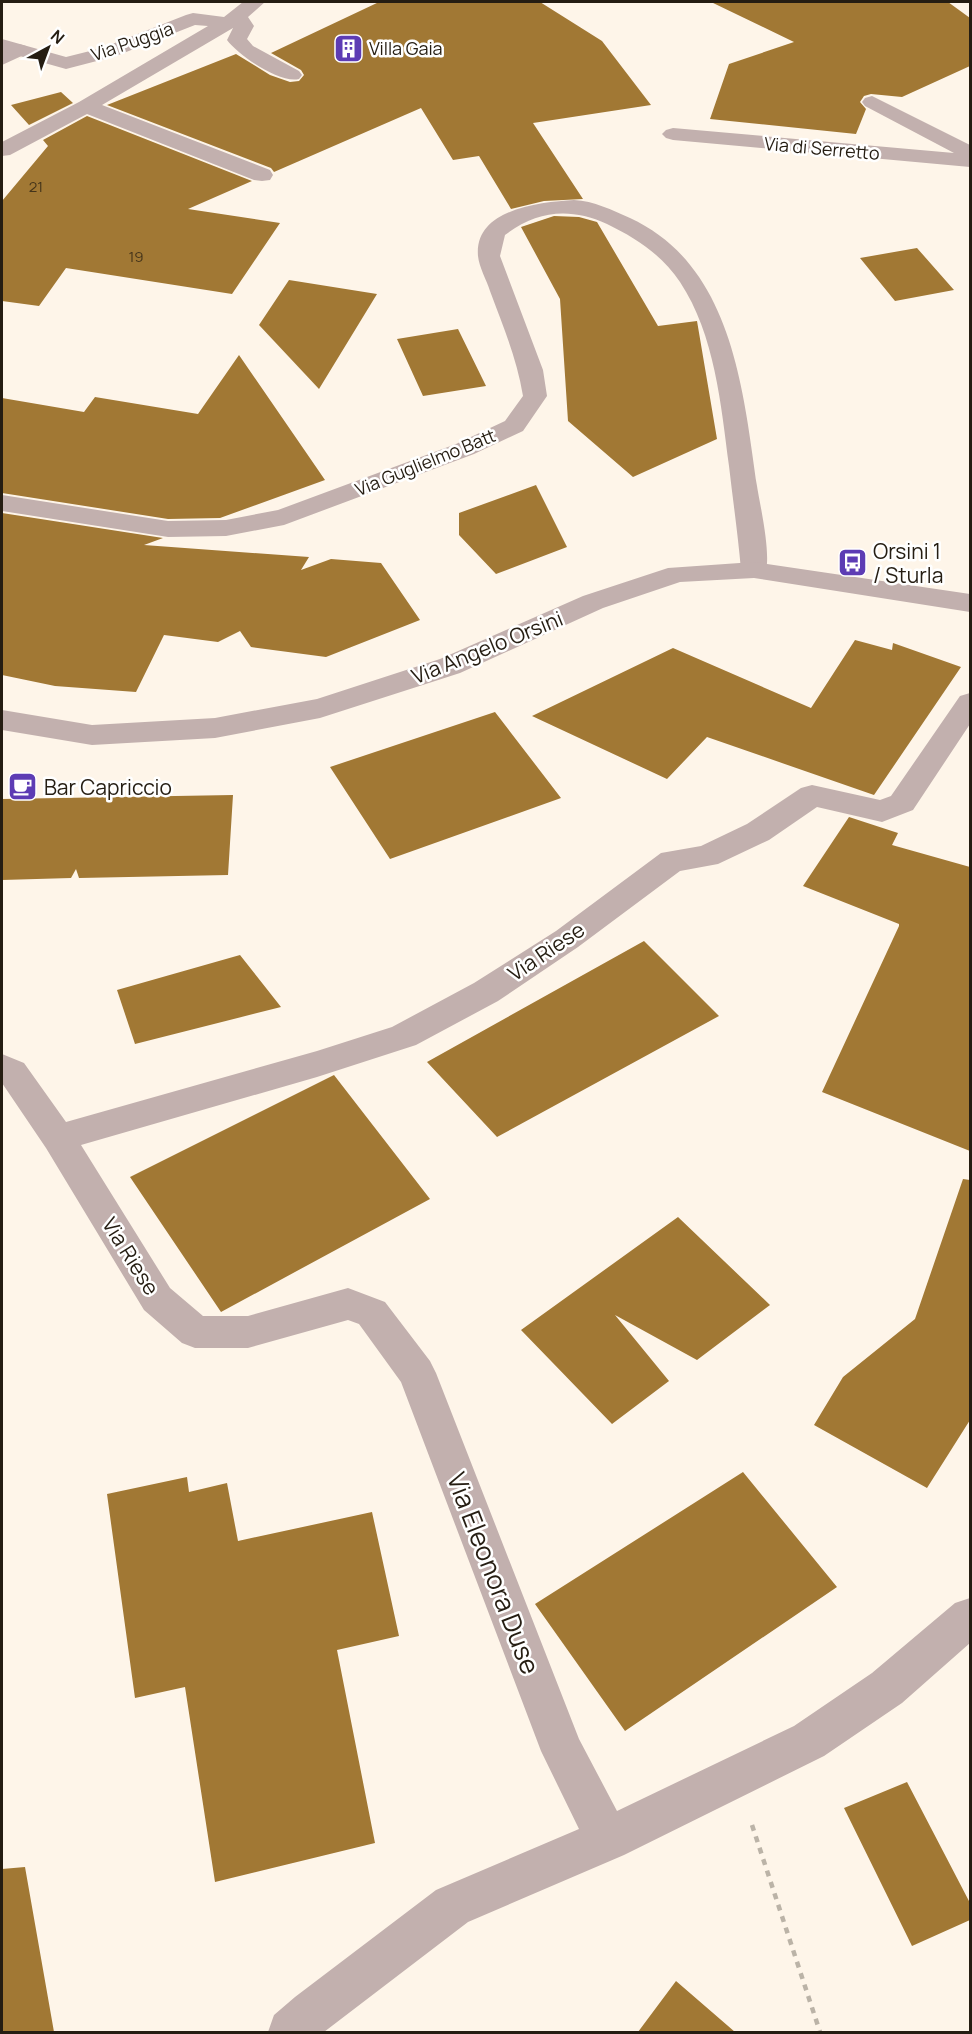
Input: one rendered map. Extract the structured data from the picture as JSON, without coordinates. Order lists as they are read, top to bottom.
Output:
{
  "streets": {
    "street": [
      "Via Puggia",
      "Via di Serretto",
      "Via Guglielmo Batt",
      "Via Angelo Orsini",
      "Via Riese",
      "Via Eleonora Duse"
    ]
  },
  "crossings": [
    ["Via Guglielmo Batt", "Via Angelo Orsini"],
    ["Via Riese", "Via Eleonora Duse"]
  ],
  "places": {
    "building": ["Villa Gaia"],
    "bus stop": ["Orsini 1 / Sturla"],
    "cafe": ["Bar Capriccio"]
  },
  "house_numbers": ["21", "19"],
  "north": "top right"
}
